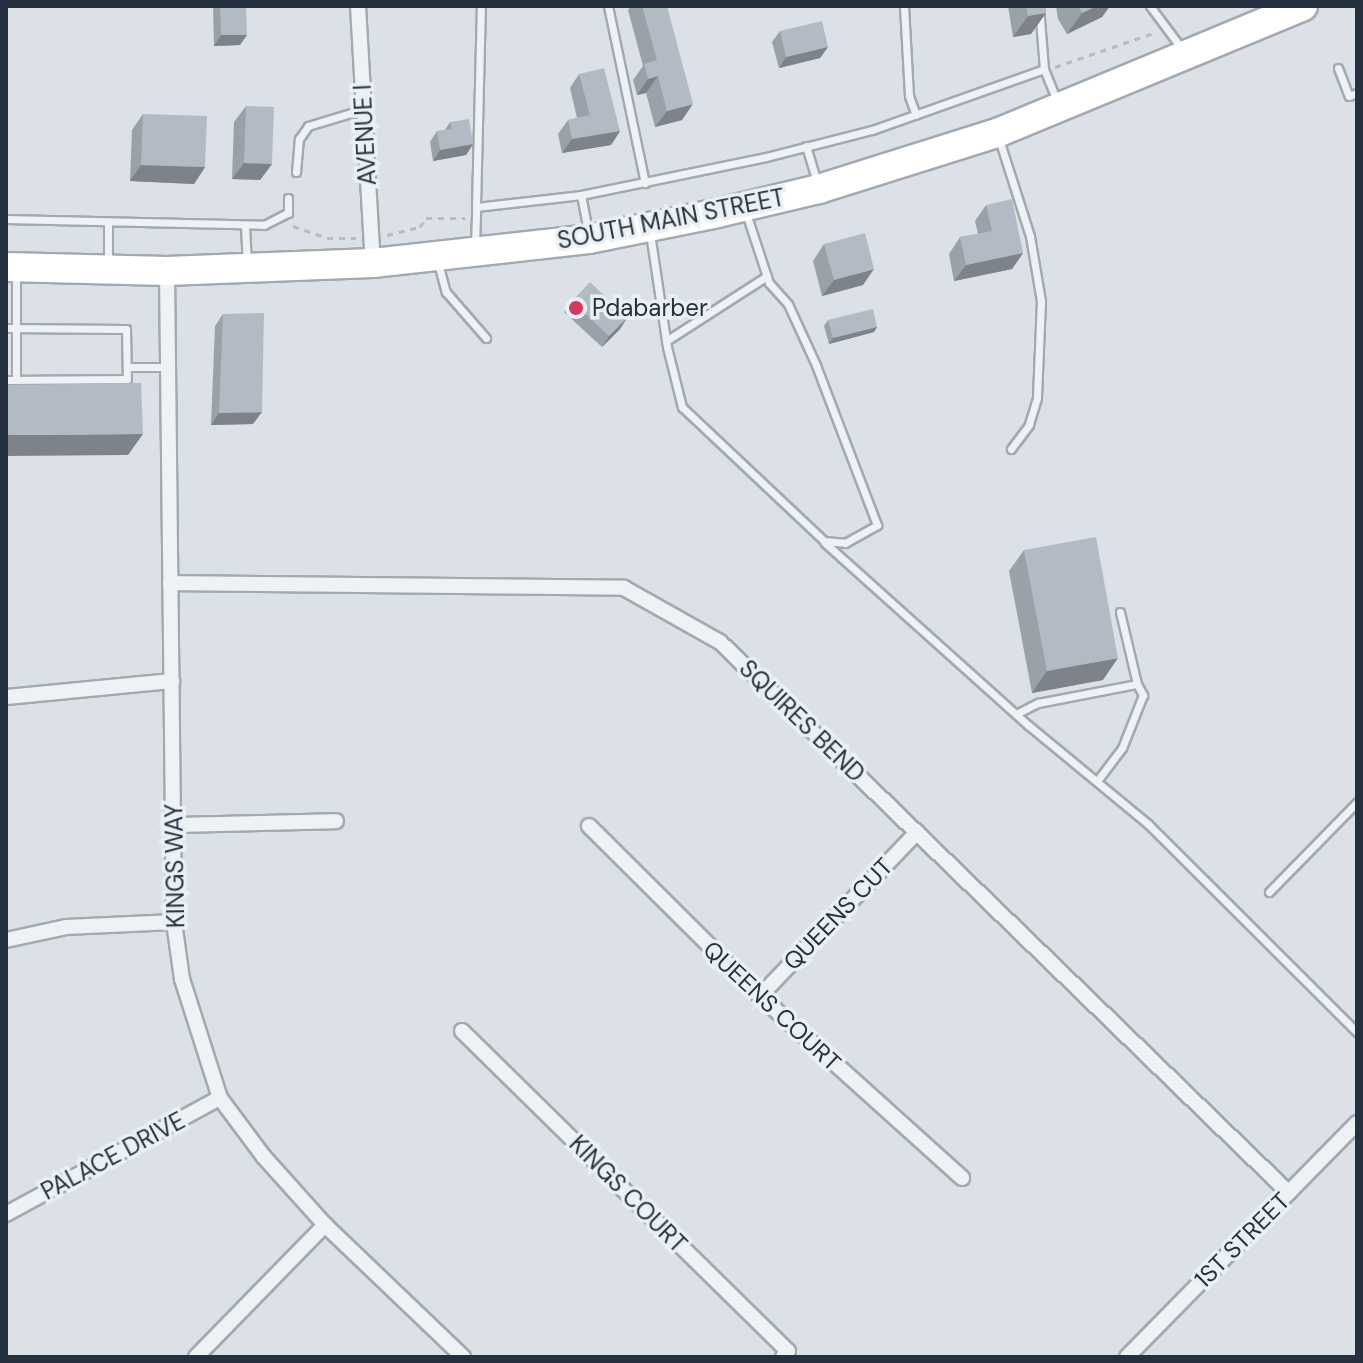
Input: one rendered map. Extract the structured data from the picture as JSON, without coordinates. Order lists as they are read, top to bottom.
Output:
{
  "streets": {
    "highway": ["SOUTH MAIN STREET"],
    "street": [
      "AVENUE I",
      "SQUIRES BEND",
      "KINGS WAY",
      "QUEENS CUT",
      "QUEENS COURT",
      "PALACE DRIVE",
      "KINGS COURT",
      "1ST STREET"
    ]
  },
  "crossings": [
    ["AVENUE I", "SOUTH MAIN STREET"],
    ["SOUTH MAIN STREET", "KINGS WAY"],
    ["SQUIRES BEND", "KINGS WAY"],
    ["SQUIRES BEND", "QUEENS CUT"],
    ["SQUIRES BEND", "1ST STREET"],
    ["KINGS WAY", "PALACE DRIVE"],
    ["QUEENS CUT", "QUEENS COURT"]
  ],
  "places": ["Pdabarber"]
}
